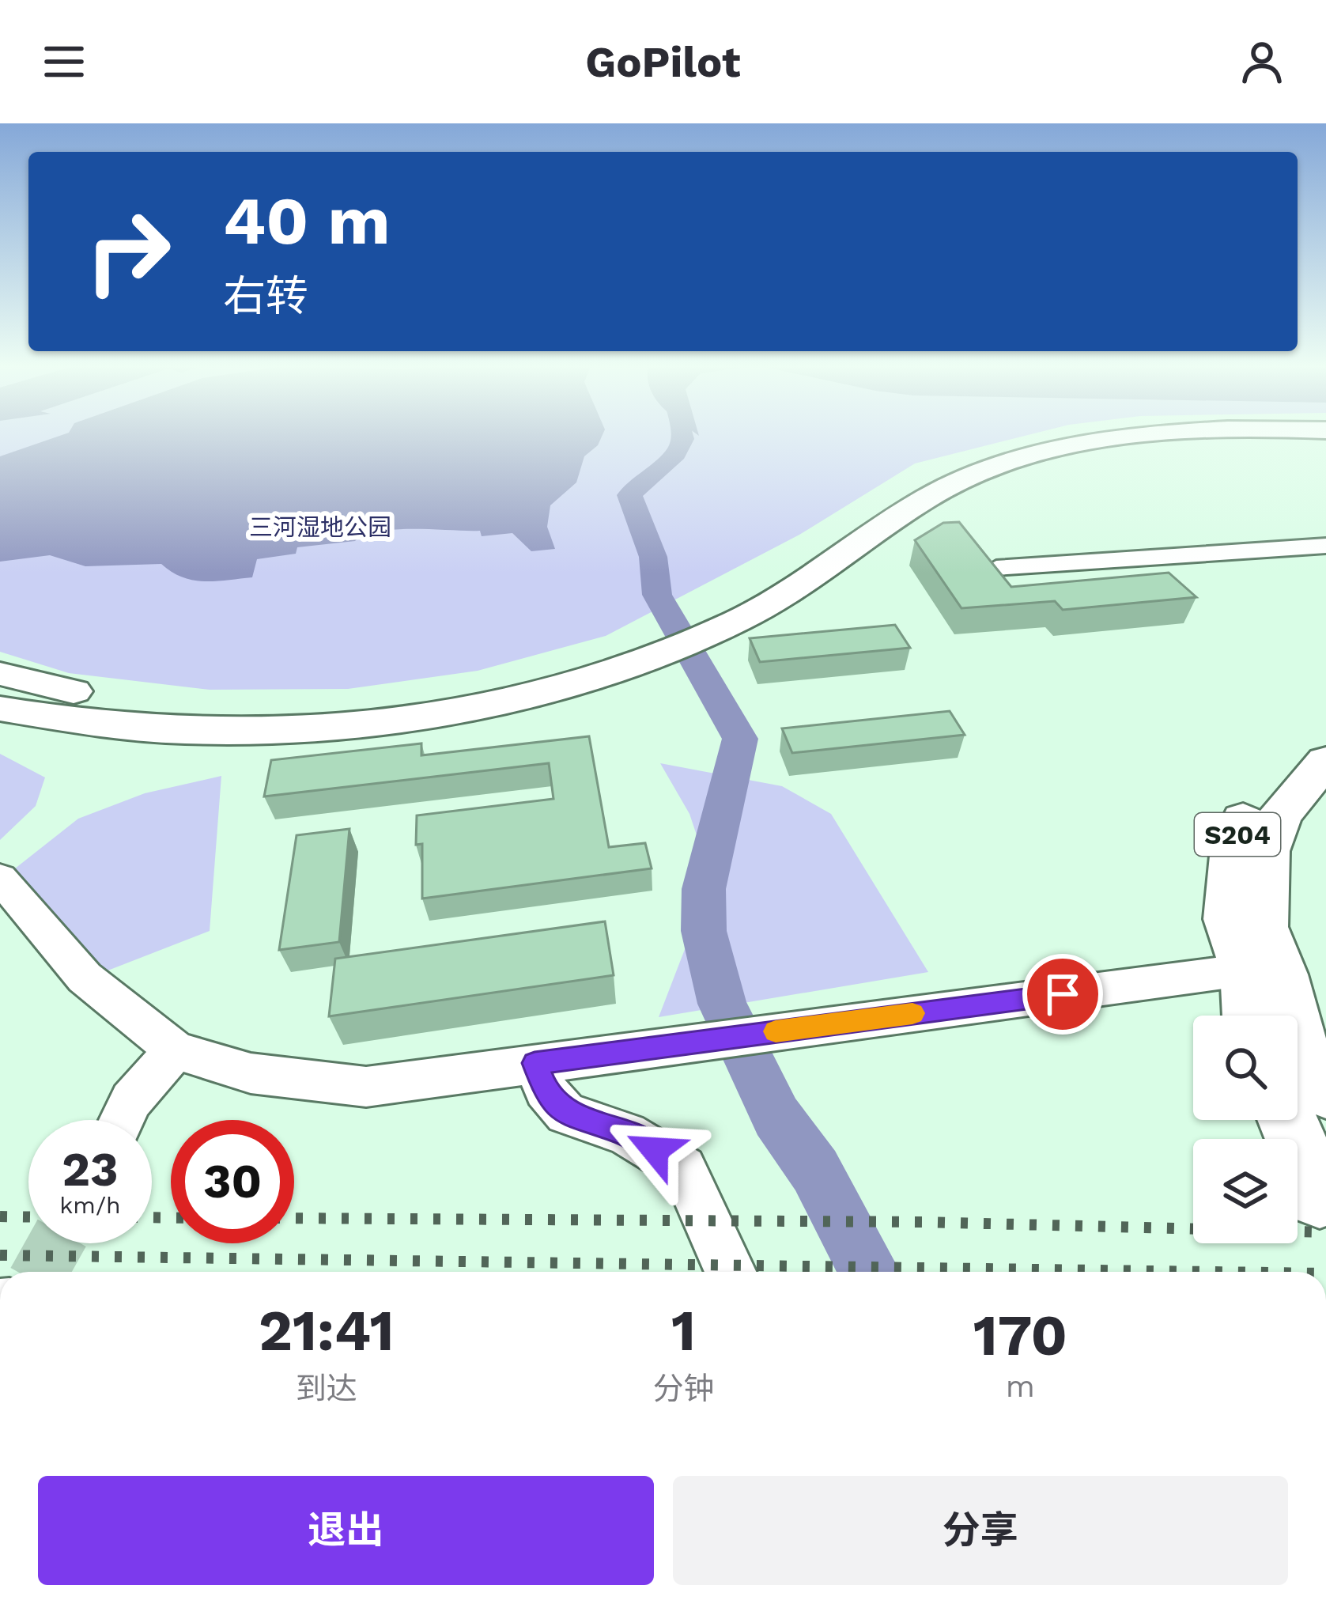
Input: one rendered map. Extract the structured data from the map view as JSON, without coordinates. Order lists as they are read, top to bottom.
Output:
{
  "streets": {
    "main road": ["S204"]
  },
  "parks": ["三河湿地公园"],
  "page": {
    "header": "GoPilot",
    "turn": ["40 m", "右转"],
    "speed": "23 km/h",
    "limit": "30",
    "eta": [
      "21:41",
      "到达",
      "1",
      "分钟",
      "170",
      "m"
    ],
    "buttons": ["退出", "分享"]
  }
}
